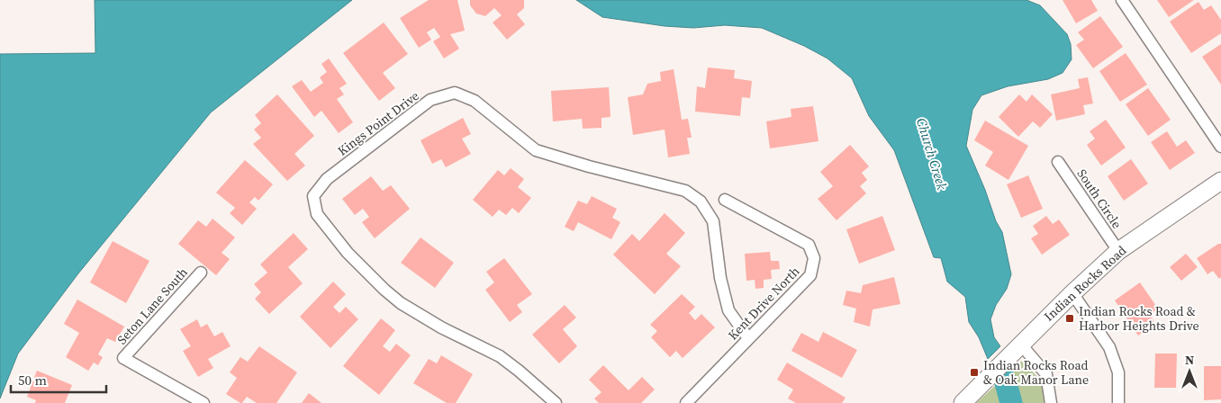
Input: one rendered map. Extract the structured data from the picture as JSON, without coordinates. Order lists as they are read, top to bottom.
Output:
{
  "streets": {
    "street": [
      "Kings Point Drive",
      "South Circle",
      "Indian Rocks Road",
      "Kent Drive North",
      "Seton Lane South"
    ]
  },
  "crossings": [
    ["Kings Point Drive", "Kent Drive North"],
    ["South Circle", "Indian Rocks Road"]
  ],
  "water": ["Church Creek"],
  "places": {
    "transit": ["Indian Rocks Road & Harbor Heights Drive", "Indian Rocks Road & Oak Manor Lane"]
  },
  "scale_bar": "50 m",
  "north": "top"
}
